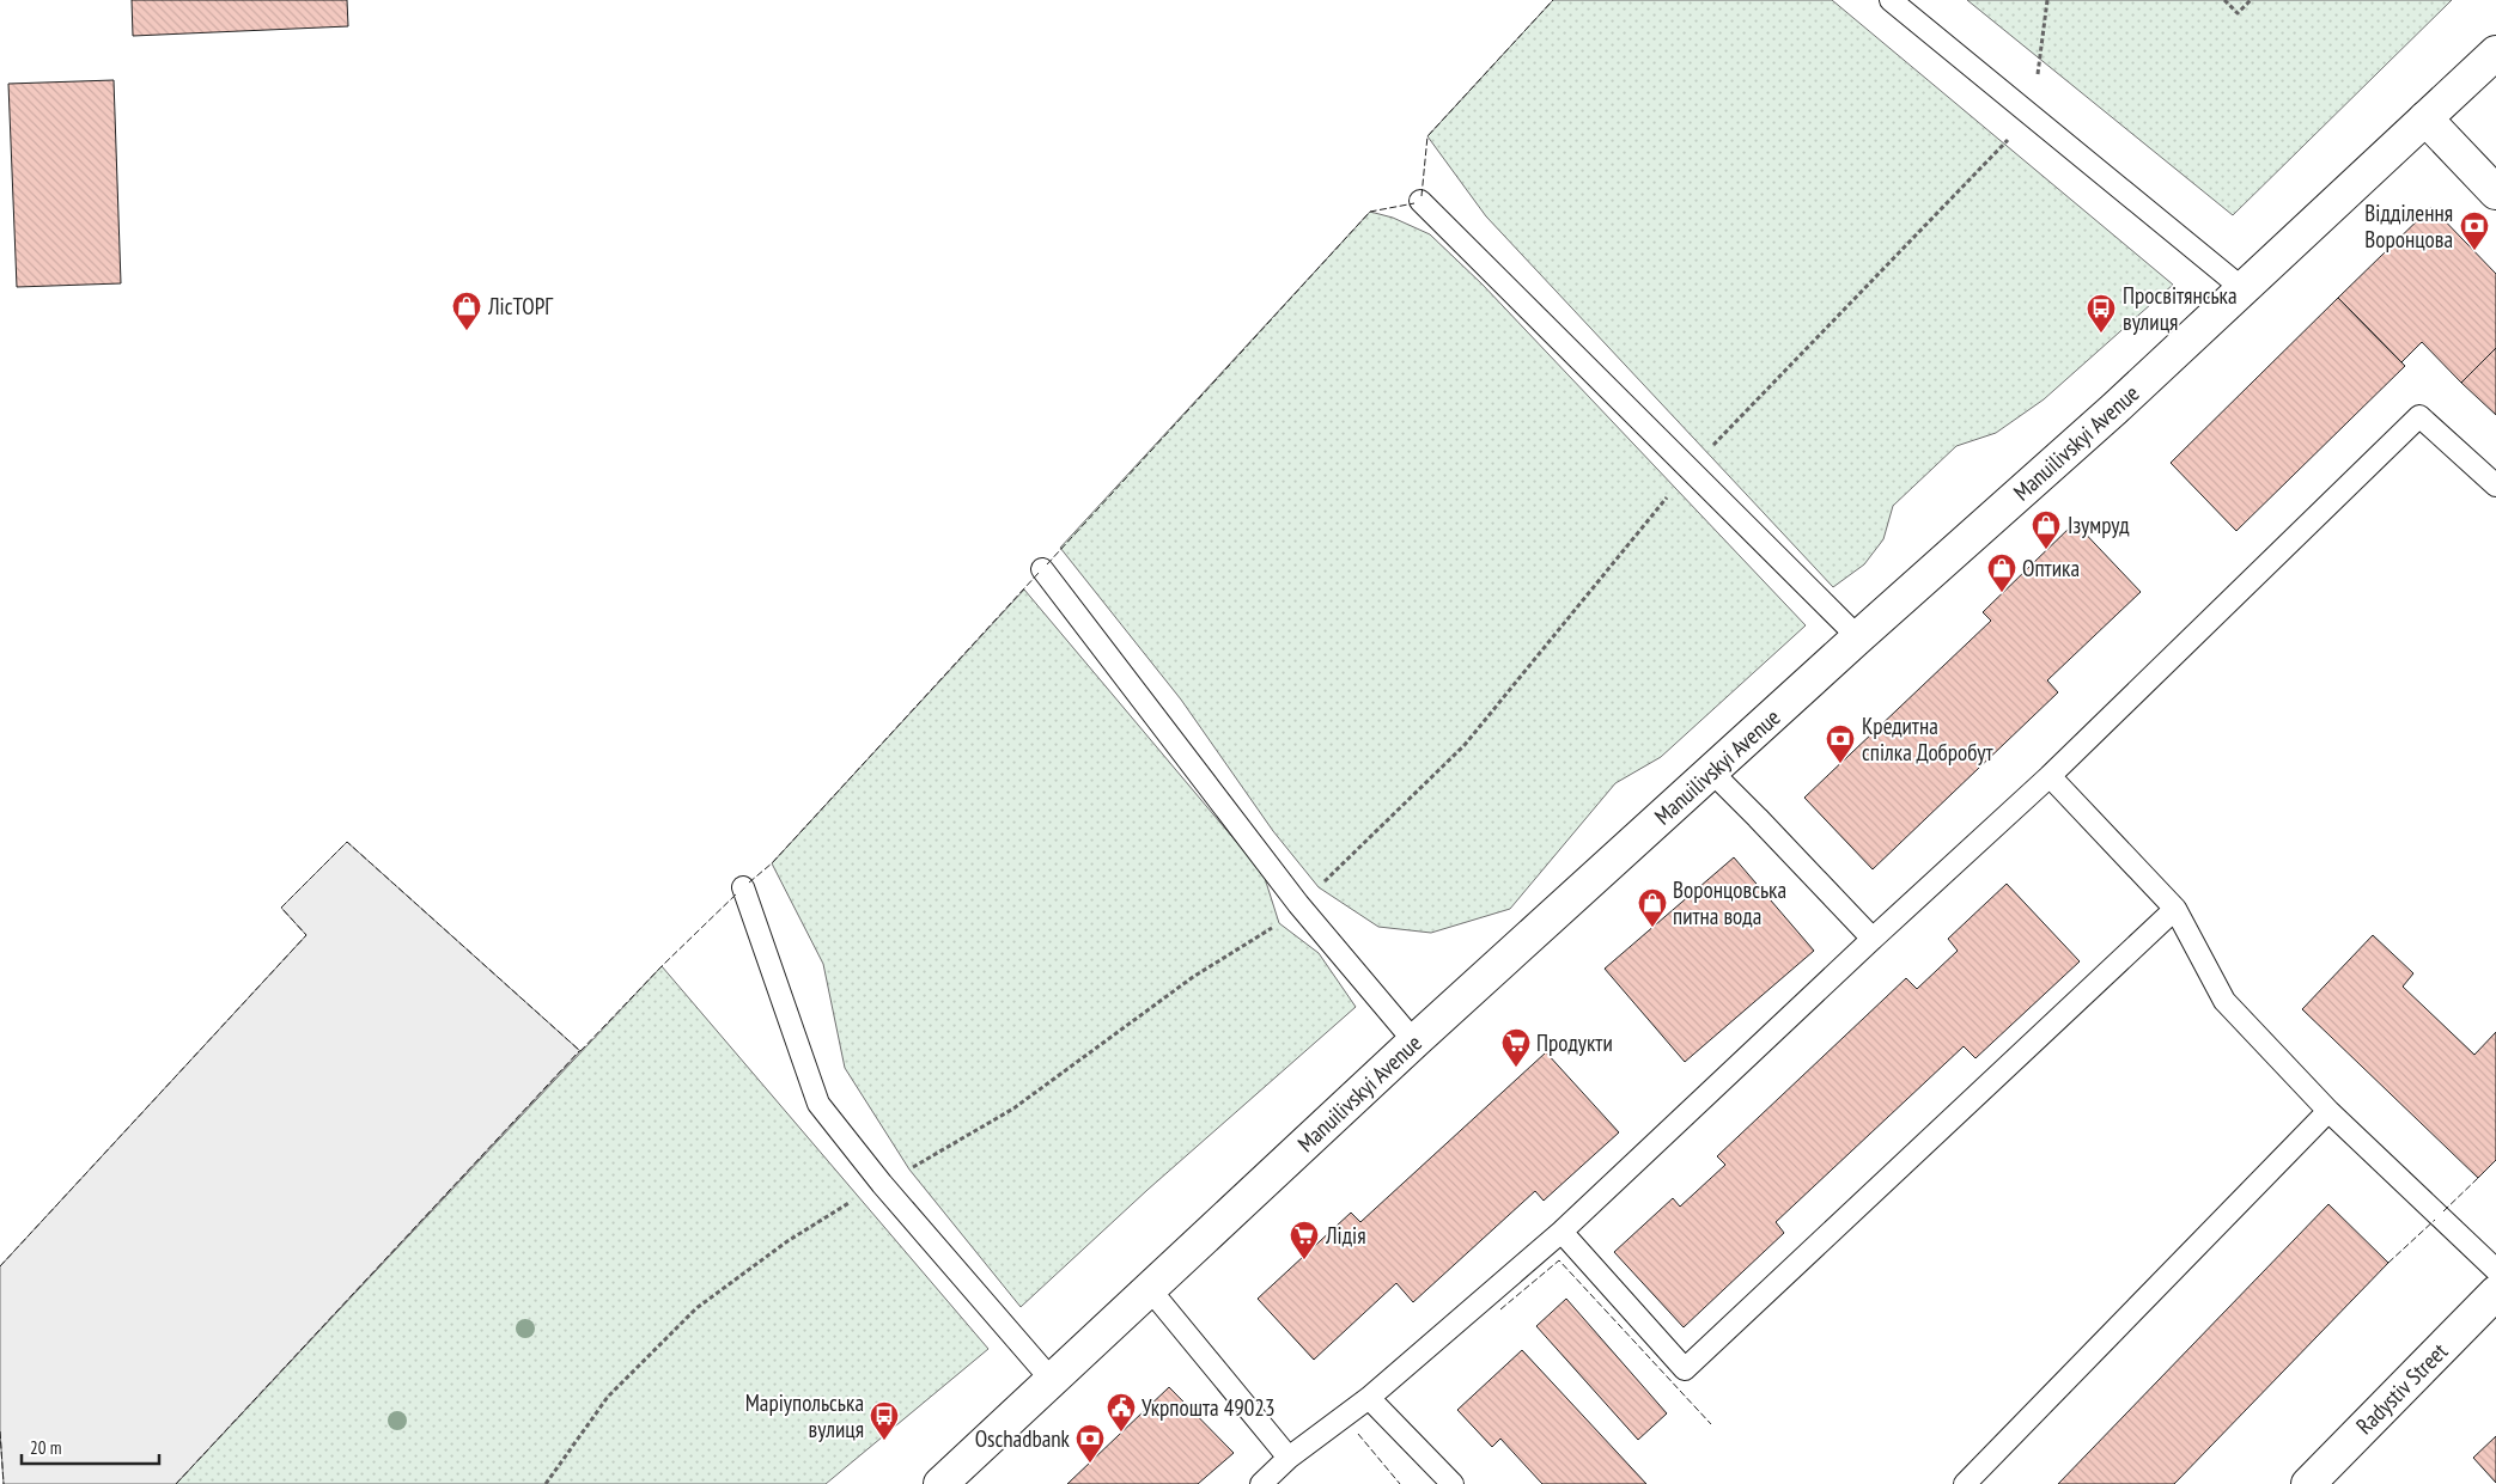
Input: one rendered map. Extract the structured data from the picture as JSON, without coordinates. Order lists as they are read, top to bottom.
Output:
{
  "streets": {
    "main road": ["Manuilivskyi Avenue", "Radystiv Street"]
  },
  "places": {
    "bank": ["Відділення Воронцова", "Кредитна спілка Добробут", "Oschadbank"],
    "shop": [
      "ЛісТОРГ",
      "Ізумруд",
      "Оптика",
      "Воронцовська питна вода"
    ],
    "bus stop": ["Просвітянська вулиця", "Маріупольська вулиця"],
    "supermarket": ["Продукти", "Лідія"],
    "public building": ["Укрпошта 49023"]
  },
  "scale_bar": "20 m"
}
